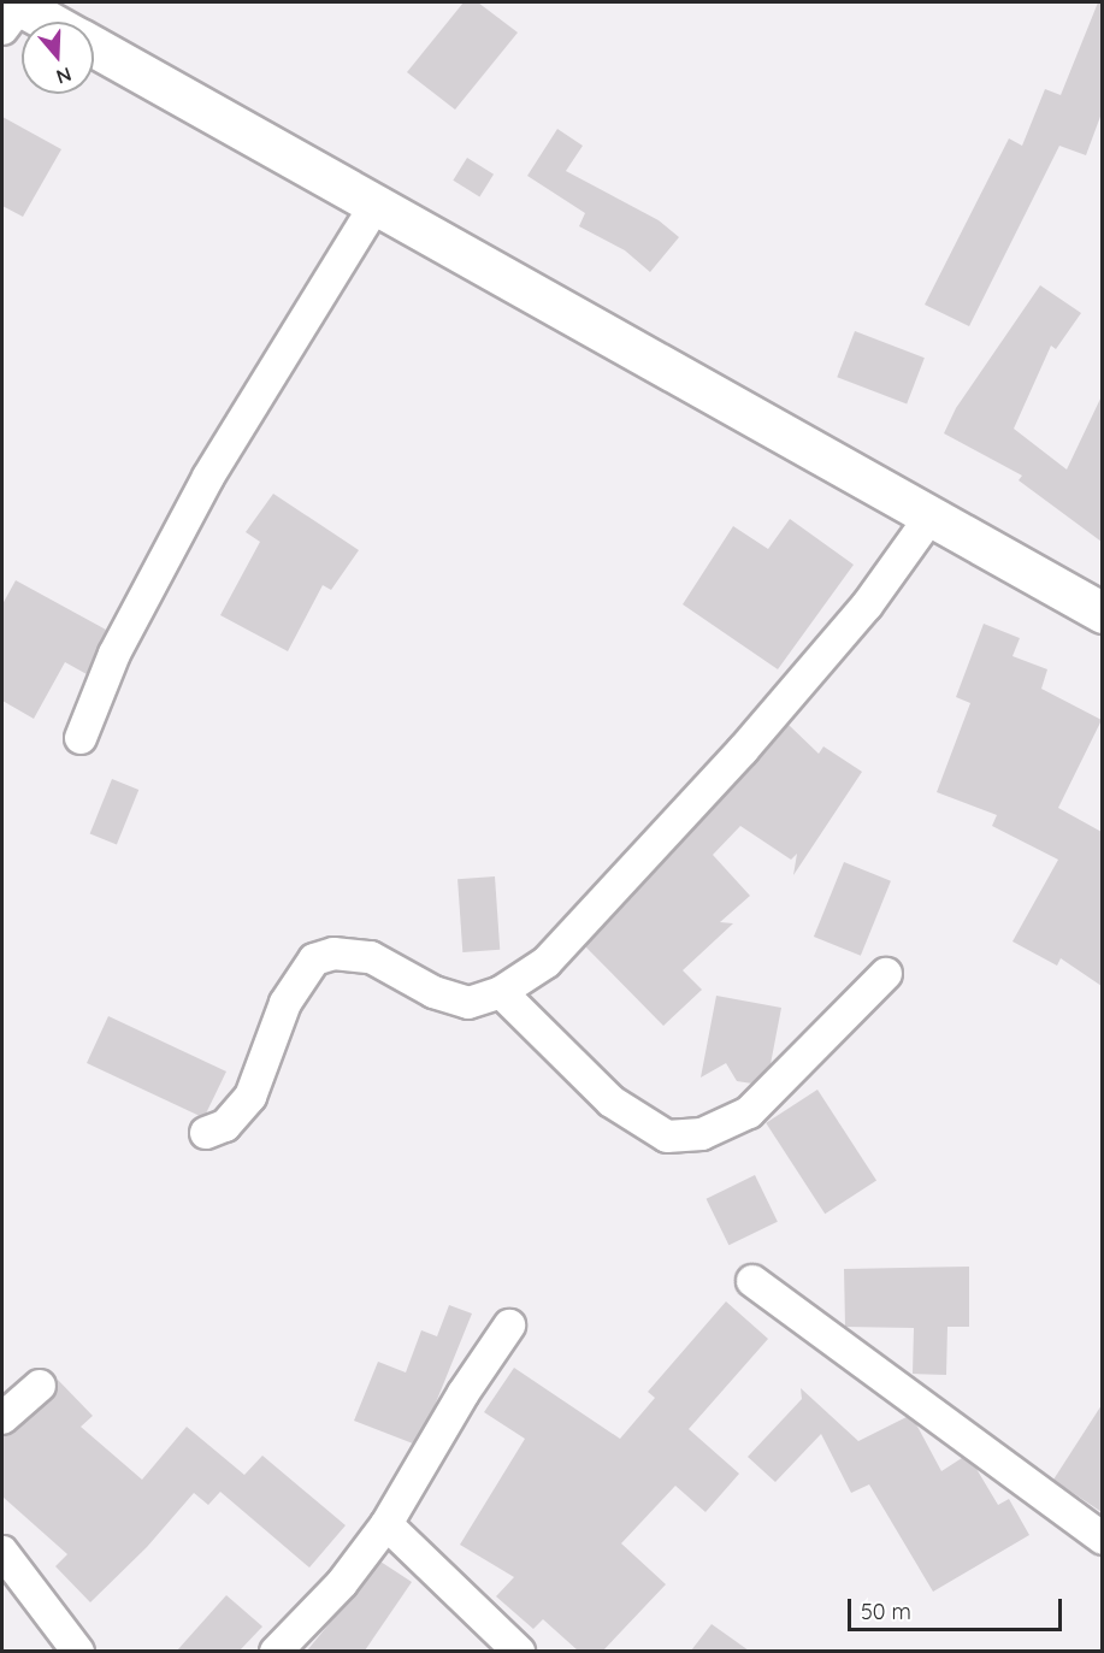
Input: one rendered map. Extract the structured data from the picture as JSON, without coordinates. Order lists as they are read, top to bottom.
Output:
{
  "scale_bar": "50 m",
  "north": "bottom"
}
